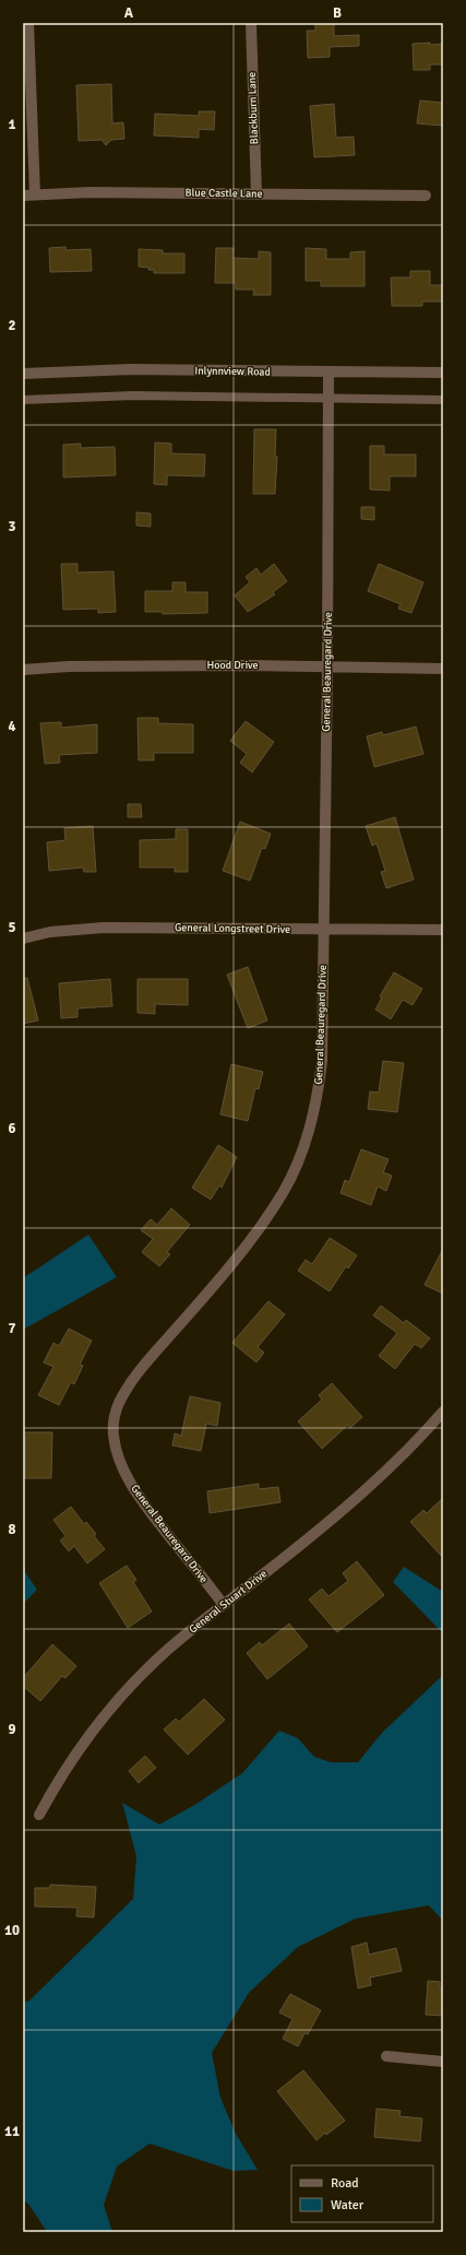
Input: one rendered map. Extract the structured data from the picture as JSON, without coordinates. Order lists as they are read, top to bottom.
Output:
{
  "streets": {
    "street": [
      "Blackburn Lane",
      "Blue Castle Lane",
      "Inlynnview Road",
      "Hood Drive",
      "General Beauregard Drive",
      "General Longstreet Drive",
      "General Stuart Drive"
    ]
  },
  "crossings": [
    ["Blackburn Lane", "Blue Castle Lane"],
    ["Inlynnview Road", "General Beauregard Drive"],
    ["Hood Drive", "General Beauregard Drive"],
    ["General Beauregard Drive", "General Longstreet Drive"],
    ["General Beauregard Drive", "General Stuart Drive"]
  ],
  "legend": ["Road", "Water"],
  "grid": {
    "columns": ["A", "B"],
    "rows": [
      "1",
      "2",
      "3",
      "4",
      "5",
      "6",
      "7",
      "8",
      "9",
      "10",
      "11"
    ]
  }
}
